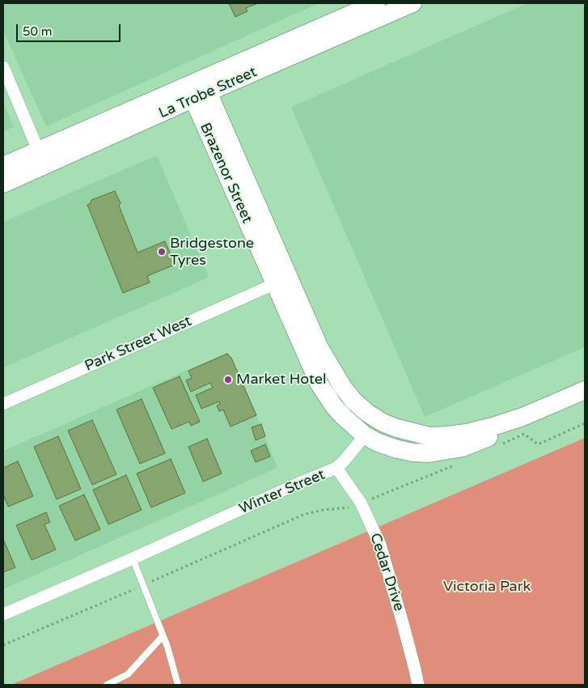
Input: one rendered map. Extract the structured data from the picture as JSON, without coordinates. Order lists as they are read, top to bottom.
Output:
{
  "streets": {
    "main road": ["La Trobe Street", "Brazenor Street"],
    "street": ["Park Street West", "Winter Street", "Cedar Drive"]
  },
  "crossings": [
    ["La Trobe Street", "Brazenor Street"],
    ["Brazenor Street", "Park Street West"],
    ["Brazenor Street", "Winter Street"],
    ["Winter Street", "Cedar Drive"]
  ],
  "parks": ["Victoria Park"],
  "places": ["Bridgestone Tyres", "Market Hotel"],
  "scale_bar": "50 m"
}
